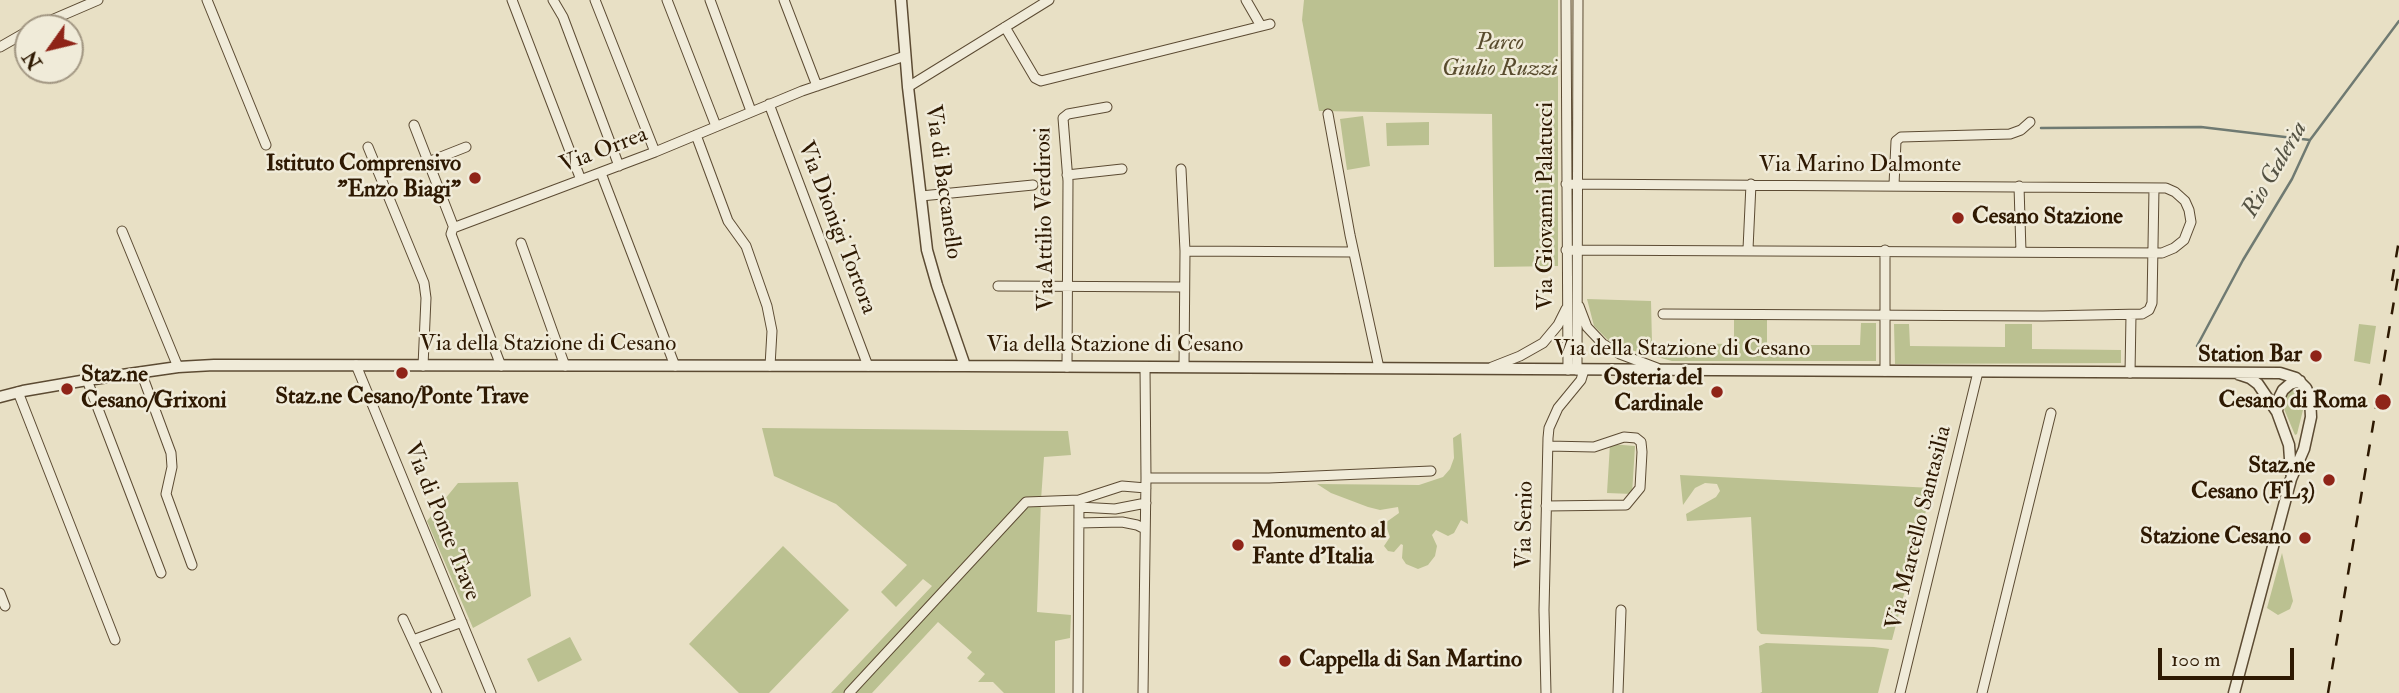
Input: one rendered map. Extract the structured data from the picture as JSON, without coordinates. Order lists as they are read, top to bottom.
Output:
{
  "streets": {
    "street": [
      "Via Orrea",
      "Via Marino Dalmonte",
      "Via di Baccanello",
      "Via Giovanni Palatucci",
      "Via Attilio Verdirosi",
      "Via Dionigi Tortora",
      "Via della Stazione di Cesano",
      "Via di Ponte Trave",
      "Via Senio",
      "Via Marcello Santasilia"
    ]
  },
  "crossings": [
    ["Via Orrea", "Via di Baccanello"],
    ["Via Orrea", "Via Dionigi Tortora"],
    ["Via Marino Dalmonte", "Via Giovanni Palatucci"],
    ["Via di Baccanello", "Via della Stazione di Cesano"],
    ["Via Giovanni Palatucci", "Via della Stazione di Cesano"],
    ["Via Giovanni Palatucci", "Via Senio"],
    ["Via Attilio Verdirosi", "Via della Stazione di Cesano"],
    ["Via Dionigi Tortora", "Via della Stazione di Cesano"],
    ["Via della Stazione di Cesano", "Via di Ponte Trave"],
    ["Via della Stazione di Cesano", "Via Senio"],
    ["Via della Stazione di Cesano", "Via Marcello Santasilia"]
  ],
  "water": ["Rio Galeria"],
  "parks": ["Parco Giulio Ruzzi"],
  "places": [
    "Istituto Comprensivo \"Enzo Biagi\"",
    "Cesano Stazione",
    "Station Bar",
    "Staz.ne Cesano/Ponte Trave",
    "Staz.ne Cesano/Grixoni",
    "Osteria del Cardinale",
    "Cesano di Roma",
    "Staz.ne Cesano (FL3)",
    "Stazione Cesano",
    "Monumento al Fante d'Italia",
    "Cappella di San Martino"
  ],
  "scale_bar": "100 m",
  "north": "bottom left"
}
